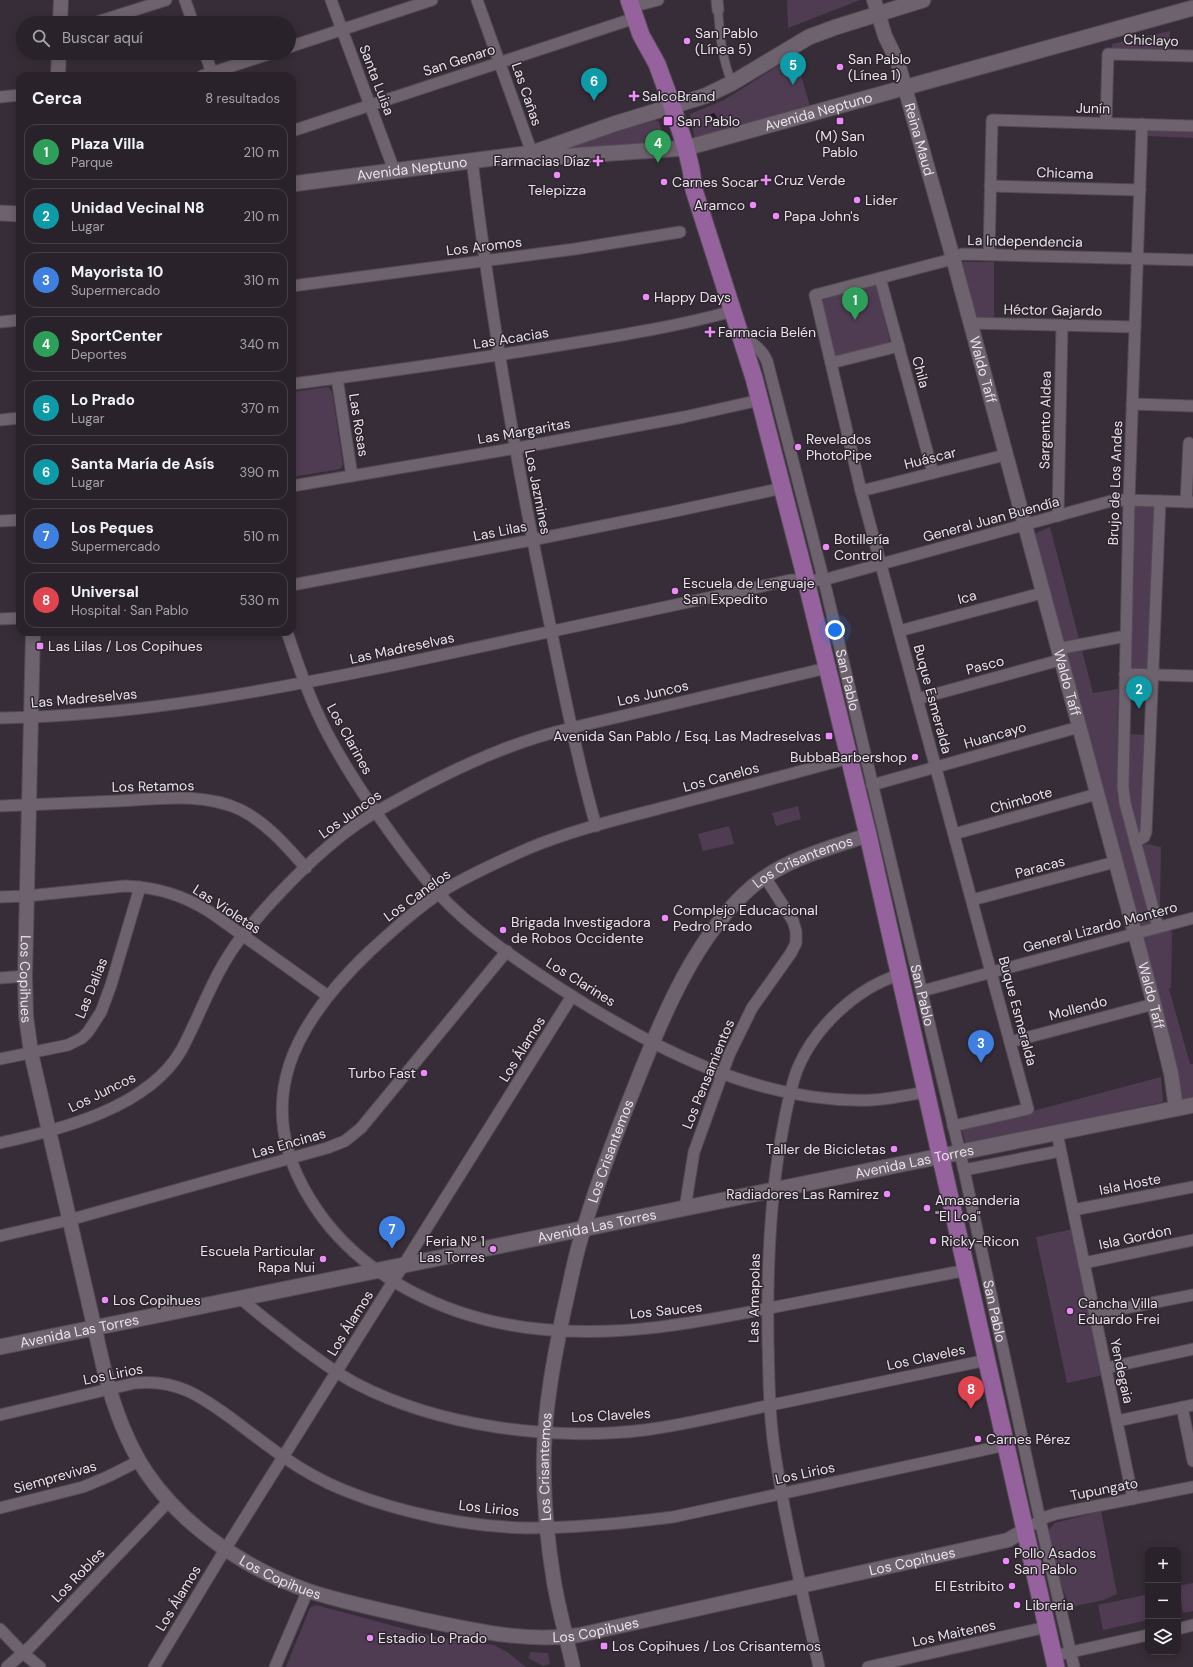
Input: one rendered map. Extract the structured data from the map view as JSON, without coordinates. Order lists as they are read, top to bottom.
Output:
{
  "streets": {
    "main road": ["Avenida Neptuno", "San Pablo", "Avenida Las Torres"],
    "street": [
      "Chiclayo",
      "San Genaro",
      "Santa Luisa",
      "Las Cañas",
      "Junín",
      "Reina Maud",
      "Chicama",
      "La Independencia",
      "Los Aromos",
      "Héctor Gajardo",
      "Las Acacias",
      "Waldo Taff",
      "Chila",
      "Sargento Aldea",
      "Las Rosas",
      "Las Margaritas",
      "Huáscar",
      "Brujo de Los Andes",
      "Los Jazmines",
      "General Juan Buendía",
      "Las Lilas",
      "Ica",
      "Las Madreselvas",
      "Pasco",
      "Los Juncos",
      "Buque Esmeralda",
      "Huancayo",
      "Los Clarines",
      "Los Canelos",
      "Los Retamos",
      "Chimbote",
      "Los Crisantemos",
      "Paracas",
      "Las Violetas",
      "General Lizardo Montero",
      "Los Copihues",
      "Las Dalias",
      "Mollendo",
      "Los Álamos",
      "Los Pensamientos",
      "Las Encinas",
      "Isla Hoste",
      "Isla Gordon",
      "Las Amapolas",
      "Los Sauces",
      "Los Claveles",
      "Yendegaia",
      "Los Lirios",
      "Siemprevivas",
      "Tupungato",
      "Los Robles",
      "Los Maitenes"
    ]
  },
  "crossings": [
    ["Chiclayo", "Junín"],
    ["San Genaro", "Santa Luisa"],
    ["San Genaro", "Las Cañas"],
    ["San Genaro", "San Pablo"],
    ["Santa Luisa", "Avenida Neptuno"],
    ["Las Cañas", "Avenida Neptuno"],
    ["Junín", "Chicama"],
    ["Junín", "Brujo de Los Andes"],
    ["Avenida Neptuno", "Reina Maud"],
    ["Avenida Neptuno", "Los Jazmines"],
    ["Avenida Neptuno", "San Pablo"],
    ["Reina Maud", "La Independencia"],
    ["Reina Maud", "Waldo Taff"],
    ["Chicama", "Brujo de Los Andes"],
    ["La Independencia", "Waldo Taff"],
    ["La Independencia", "Chila"],
    ["La Independencia", "Brujo de Los Andes"],
    ["La Independencia", "Buque Esmeralda"],
    ["Los Aromos", "Los Jazmines"],
    ["Héctor Gajardo", "Waldo Taff"],
    ["Héctor Gajardo", "Sargento Aldea"],
    ["Héctor Gajardo", "Brujo de Los Andes"],
    ["Las Acacias", "Las Rosas"],
    ["Las Acacias", "Los Jazmines"],
    ["Las Acacias", "San Pablo"],
    ["Waldo Taff", "Huáscar"],
    ["Waldo Taff", "General Juan Buendía"],
    ["Waldo Taff", "Ica"],
    ["Waldo Taff", "Pasco"],
    ["Waldo Taff", "Huancayo"],
    ["Waldo Taff", "Chimbote"],
    ["Waldo Taff", "Paracas"],
    ["Waldo Taff", "General Lizardo Montero"],
    ["Waldo Taff", "Mollendo"],
    ["Waldo Taff", "Avenida Las Torres"],
    ["Chila", "Huáscar"],
    ["Sargento Aldea", "General Juan Buendía"],
    ["Las Rosas", "Las Margaritas"],
    ["Las Margaritas", "Los Jazmines"],
    ["Las Margaritas", "San Pablo"],
    ["Huáscar", "Buque Esmeralda"],
    ["Brujo de Los Andes", "General Juan Buendía"],
    ["Brujo de Los Andes", "Pasco"],
    ["Brujo de Los Andes", "General Lizardo Montero"],
    ["Los Jazmines", "Las Lilas"],
    ["Los Jazmines", "Las Madreselvas"],
    ["Los Jazmines", "Los Juncos"],
    ["Los Jazmines", "Los Canelos"],
    ["General Juan Buendía", "Las Madreselvas"],
    ["General Juan Buendía", "San Pablo"],
    ["General Juan Buendía", "Buque Esmeralda"],
    ["Las Lilas", "San Pablo"],
    ["Ica", "Buque Esmeralda"],
    ["Las Madreselvas", "San Pablo"],
    ["Las Madreselvas", "Los Clarines"],
    ["Las Madreselvas", "Los Copihues"],
    ["Pasco", "Buque Esmeralda"],
    ["San Pablo", "Los Juncos"],
    ["San Pablo", "Buque Esmeralda"],
    ["San Pablo", "Huancayo"],
    ["San Pablo", "Los Clarines"],
    ["San Pablo", "Los Canelos"],
    ["San Pablo", "Los Crisantemos"],
    ["San Pablo", "General Lizardo Montero"],
    ["San Pablo", "Los Copihues"],
    ["San Pablo", "Avenida Las Torres"],
    ["San Pablo", "Las Amapolas"],
    ["San Pablo", "Los Sauces"],
    ["San Pablo", "Los Claveles"],
    ["San Pablo", "Los Lirios"],
    ["San Pablo", "Tupungato"],
    ["San Pablo", "Los Maitenes"],
    ["Los Juncos", "Los Clarines"],
    ["Los Juncos", "Los Retamos"],
    ["Los Juncos", "Las Violetas"],
    ["Los Juncos", "Los Copihues"],
    ["Buque Esmeralda", "Huancayo"],
    ["Buque Esmeralda", "Chimbote"],
    ["Buque Esmeralda", "Paracas"],
    ["Buque Esmeralda", "General Lizardo Montero"],
    ["Buque Esmeralda", "Mollendo"],
    ["Los Clarines", "Los Canelos"],
    ["Los Clarines", "Los Crisantemos"],
    ["Los Clarines", "Los Álamos"],
    ["Los Clarines", "Los Pensamientos"],
    ["Los Clarines", "Las Encinas"],
    ["Los Clarines", "Las Amapolas"],
    ["Los Canelos", "Las Violetas"],
    ["Los Canelos", "Las Encinas"],
    ["Los Canelos", "Avenida Las Torres"],
    ["Los Canelos", "Los Sauces"],
    ["Los Retamos", "Los Copihues"],
    ["Los Crisantemos", "Los Copihues"],
    ["Los Crisantemos", "Los Pensamientos"],
    ["Los Crisantemos", "Avenida Las Torres"],
    ["Los Crisantemos", "Los Sauces"],
    ["Los Crisantemos", "Los Claveles"],
    ["Los Crisantemos", "Los Lirios"],
    ["Las Violetas", "Los Copihues"],
    ["Las Violetas", "Las Dalias"],
    ["Los Copihues", "Las Dalias"],
    ["Los Copihues", "Los Álamos"],
    ["Los Copihues", "Las Encinas"],
    ["Los Copihues", "Avenida Las Torres"],
    ["Los Copihues", "Las Amapolas"],
    ["Los Copihues", "Los Lirios"],
    ["Los Copihues", "Siemprevivas"],
    ["Los Copihues", "Tupungato"],
    ["Los Copihues", "Los Robles"],
    ["Los Álamos", "Avenida Las Torres"],
    ["Los Álamos", "Los Sauces"],
    ["Los Álamos", "Los Claveles"],
    ["Los Álamos", "Los Lirios"],
    ["Los Pensamientos", "Avenida Las Torres"],
    ["Avenida Las Torres", "Las Amapolas"],
    ["Avenida Las Torres", "Los Sauces"],
    ["Avenida Las Torres", "Los Claveles"],
    ["Avenida Las Torres", "Yendegaia"],
    ["Isla Hoste", "Yendegaia"],
    ["Isla Gordon", "Yendegaia"],
    ["Las Amapolas", "Los Sauces"],
    ["Las Amapolas", "Los Claveles"],
    ["Las Amapolas", "Los Lirios"],
    ["Yendegaia", "Tupungato"]
  ],
  "places": {
    "other": [
      "San Pablo (Línea 5)",
      "San Pablo (Línea 1)",
      "Telepizza",
      "Carnes Socar",
      "Lider",
      "Aramco",
      "Papa John's",
      "Happy Days",
      "Revelados PhotoPipe",
      "Botillería Control",
      "Escuela de Lenguaje San Expedito",
      "BubbaBarbershop",
      "Complejo Educacional Pedro Prado",
      "Brigada Investigadora de Robos Occidente",
      "Turbo Fast",
      "Taller de Bicicletas",
      "Radiadores Las Ramirez",
      "Amasanderia \"El Loa\"",
      "Ricky-Ricon",
      "Feria Nº 1 Las Torres",
      "Escuela Particular Rapa Nui",
      "Los Copihues",
      "Cancha Villa Eduardo Frei",
      "Carnes Pérez",
      "Pollo Asados San Pablo",
      "El Estribito",
      "Libreria",
      "Estadio Lo Prado"
    ],
    "health": [
      "SalcoBrand",
      "Farmacias Díaz",
      "Cruz Verde",
      "Farmacia Belén"
    ],
    "transit": [
      "San Pablo",
      "(M) San Pablo",
      "Las Lilas / Los Copihues",
      "Avenida San Pablo / Esq. Las Madreselvas",
      "Los Copihues / Los Crisantemos"
    ]
  },
  "page": {
    "search": "Buscar aquí",
    "pins": [
      "5",
      "6",
      "4",
      "1",
      "2",
      "3",
      "7",
      "8"
    ],
    "heading": ["Cerca", "8 resultados"],
    "list": [
      {
        "mark": "1",
        "name": "Plaza Villa",
        "note": "Parque",
        "value": "210 m"
      },
      {
        "mark": "2",
        "name": "Unidad Vecinal N8",
        "note": "Lugar",
        "value": "210 m"
      },
      {
        "mark": "3",
        "name": "Mayorista 10",
        "note": "Supermercado",
        "value": "310 m"
      },
      {
        "mark": "4",
        "name": "SportCenter",
        "note": "Deportes",
        "value": "340 m"
      },
      {
        "mark": "5",
        "name": "Lo Prado",
        "note": "Lugar",
        "value": "370 m"
      },
      {
        "mark": "6",
        "name": "Santa María de Asís",
        "note": "Lugar",
        "value": "390 m"
      },
      {
        "mark": "7",
        "name": "Los Peques",
        "note": "Supermercado",
        "value": "510 m"
      },
      {
        "mark": "8",
        "name": "Universal",
        "note": "Hospital · San Pablo",
        "value": "530 m"
      }
    ],
    "map_buttons": ["+", "−"]
  }
}
